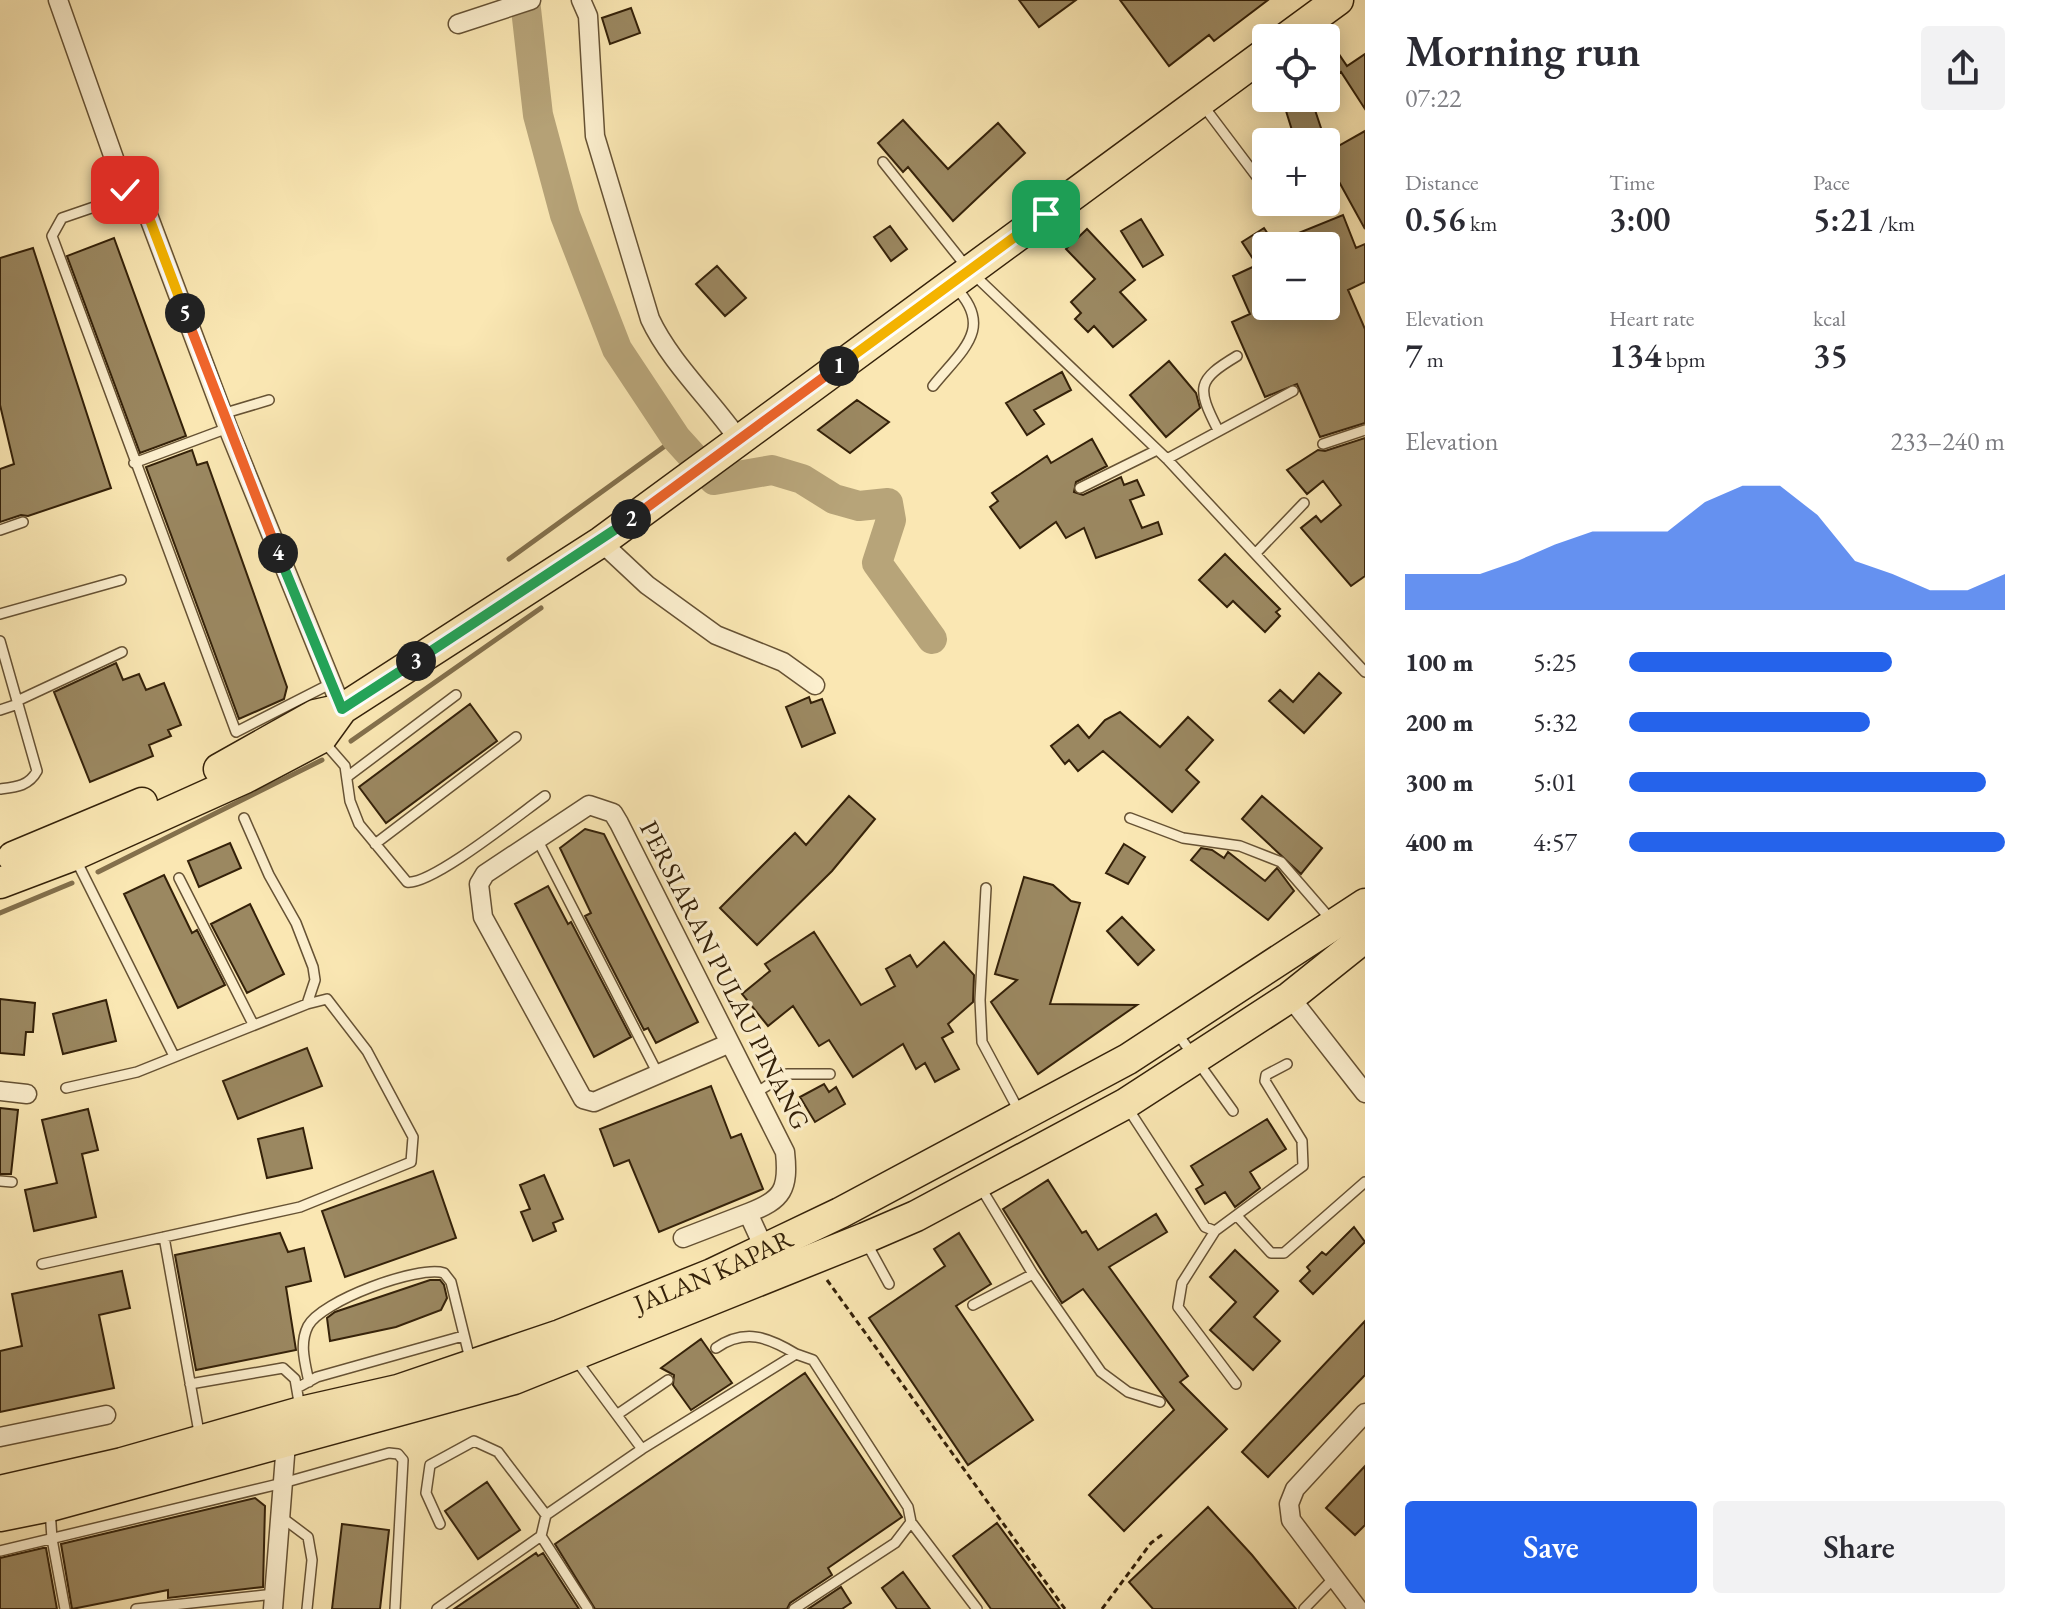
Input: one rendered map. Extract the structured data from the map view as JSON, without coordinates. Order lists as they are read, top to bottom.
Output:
{
  "streets": {
    "main road": ["JALAN KAPAR"],
    "street": ["PERSIARAN PULAU PINANG"]
  },
  "page": {
    "heading": ["Morning run", "07:22"],
    "map_buttons": ["+", "−"],
    "stats": [
      ["Distance", "0.56 km"],
      ["Time", "3:00"],
      ["Pace", "5:21 /km"],
      ["Elevation", "7 m"],
      ["Heart rate", "134 bpm"],
      ["kcal", "35"]
    ],
    "pins": [
      "5",
      "1",
      "2",
      "4",
      "3"
    ],
    "chart": ["Elevation", "233–240 m"],
    "list": [
      {
        "name": "100 m",
        "note": "5:25"
      },
      {
        "name": "200 m",
        "note": "5:32"
      },
      {
        "name": "300 m",
        "note": "5:01"
      },
      {
        "name": "400 m",
        "note": "4:57"
      }
    ],
    "buttons": ["Save", "Share"]
  }
}
